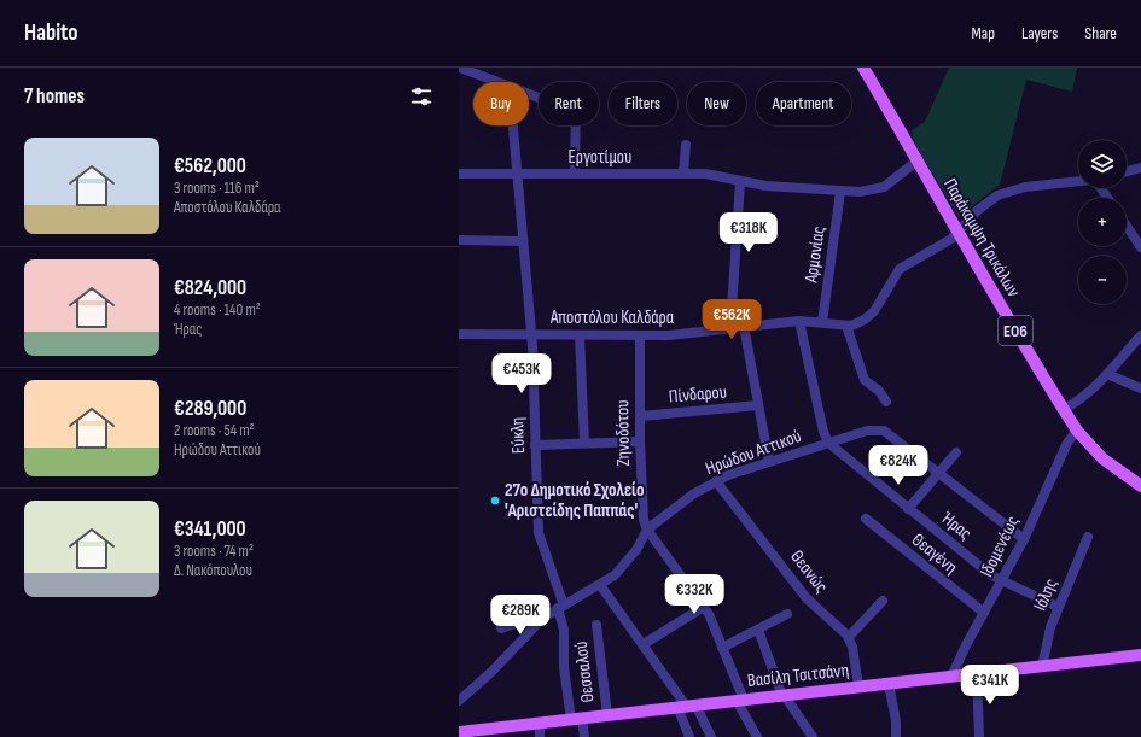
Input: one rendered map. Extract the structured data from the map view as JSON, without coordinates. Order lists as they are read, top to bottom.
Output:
{
  "streets": {
    "main road": ["Παράκαμψη Τρικάλων", "ΕΟ6", "Βασίλη Τσιτσάνη"],
    "street": [
      "Εργοτίμου",
      "Αρμονίας",
      "Αποστόλου Καλδάρα",
      "Πίνδαρου",
      "Ζηνοδότου",
      "Εύκλη",
      "Ηρώδου Αττικού",
      "Ήρας",
      "Ιδομενέως",
      "Θεαγένη",
      "Θεανώς",
      "Ιόλης",
      "Θεσσαλού"
    ]
  },
  "crossings": [
    ["Εργοτίμου", "Παράκαμψη Τρικάλων"],
    ["Εργοτίμου", "Αρμονίας"],
    ["Εργοτίμου", "Εύκλη"],
    ["Παράκαμψη Τρικάλων", "Ιδομενέως"],
    ["Αρμονίας", "Αποστόλου Καλδάρα"],
    ["Αποστόλου Καλδάρα", "Ζηνοδότου"],
    ["Αποστόλου Καλδάρα", "Εύκλη"],
    ["Πίνδαρου", "Ζηνοδότου"],
    ["Ζηνοδότου", "Ηρώδου Αττικού"],
    ["Εύκλη", "Ηρώδου Αττικού"],
    ["Εύκλη", "Βασίλη Τσιτσάνη"],
    ["Ηρώδου Αττικού", "Ήρας"],
    ["Ηρώδου Αττικού", "Θεανώς"],
    ["Ήρας", "Ιδομενέως"],
    ["Ήρας", "Ιόλης"],
    ["Ιδομενέως", "Θεαγένη"],
    ["Ιδομενέως", "Βασίλη Τσιτσάνη"],
    ["Ιόλης", "Βασίλη Τσιτσάνη"],
    ["Θεσσαλού", "Βασίλη Τσιτσάνη"]
  ],
  "places": ["27ο Δημοτικό Σχολείο 'Αριστείδης Παππάς'"],
  "page": {
    "header": "Habito",
    "nav": ["Map", "Layers", "Share"],
    "heading": "7 homes",
    "chip": [
      "Buy",
      "Rent",
      "Filters",
      "New",
      "Apartment"
    ],
    "list": [
      {
        "name": "€562,000",
        "note": "3 rooms · 116 m² · Αποστόλου Καλδάρα"
      },
      {
        "name": "€824,000",
        "note": "4 rooms · 140 m² · Ήρας"
      },
      {
        "name": "€289,000",
        "note": "2 rooms · 54 m² · Ηρώδου Αττικού"
      },
      {
        "name": "€341,000",
        "note": "3 rooms · 74 m² · Δ. Νακόπουλου"
      }
    ],
    "map_buttons": ["+", "−"],
    "price": [
      "€318K",
      "€562K",
      "€453K",
      "€824K",
      "€332K",
      "€289K",
      "€341K"
    ]
  }
}
